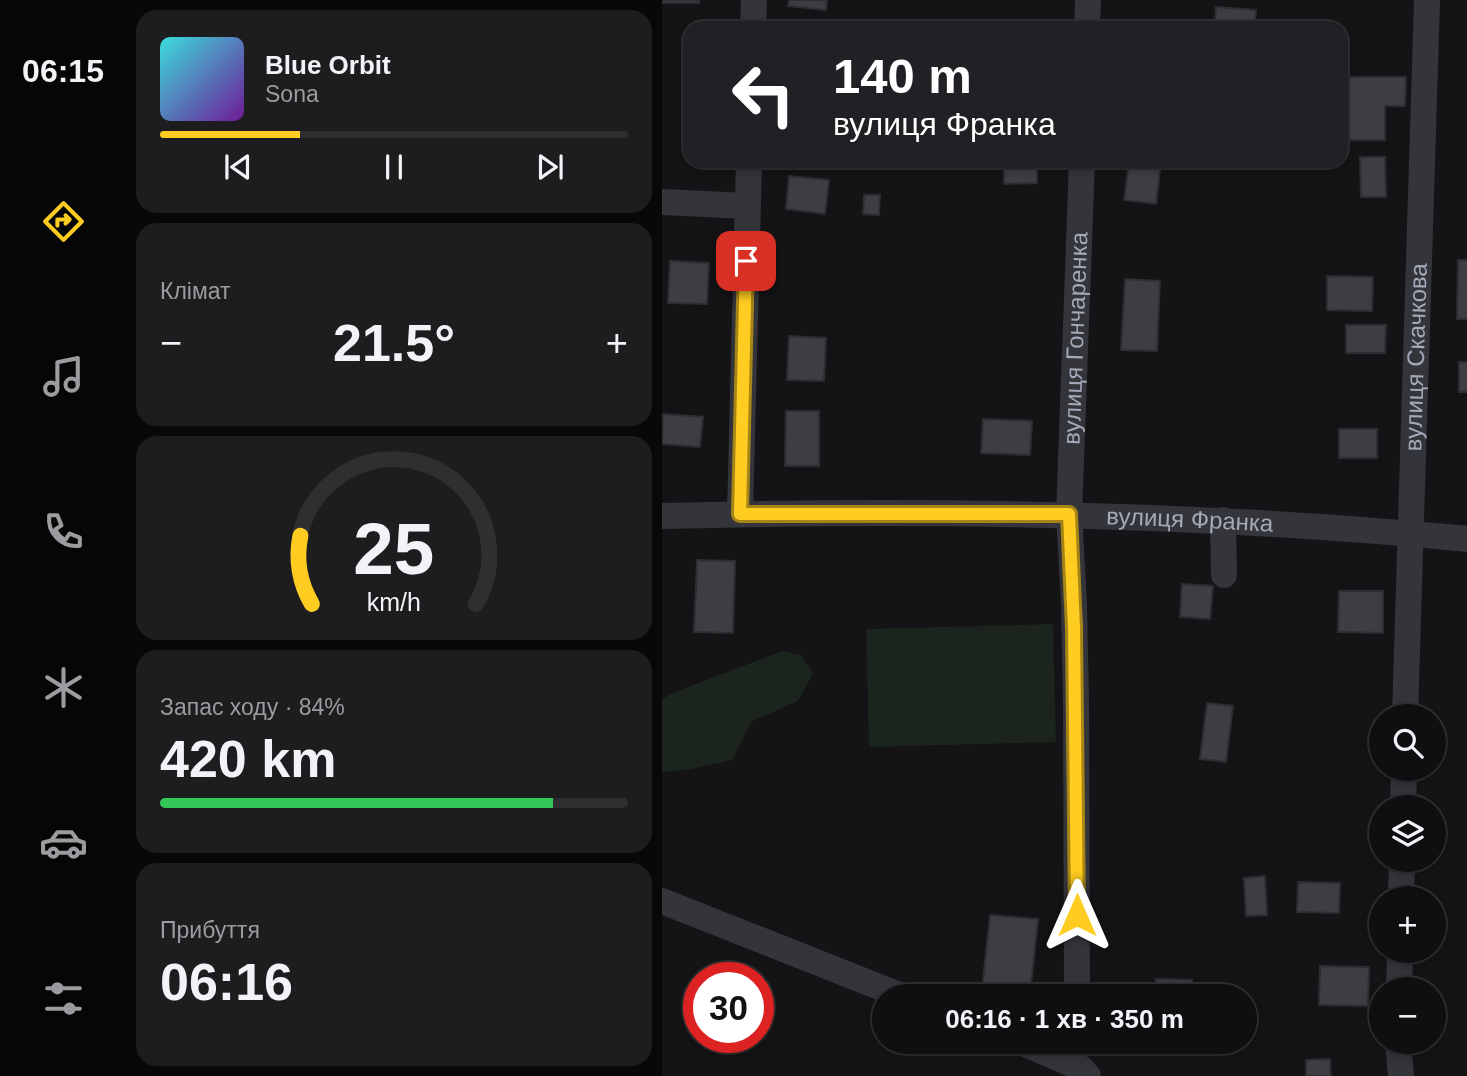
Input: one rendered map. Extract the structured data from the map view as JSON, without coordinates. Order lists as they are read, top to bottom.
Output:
{
  "streets": {
    "street": ["вулиця Гончаренка", "вулиця Скачкова", "вулиця Франка"]
  },
  "crossings": [
    ["вулиця Гончаренка", "вулиця Франка"],
    ["вулиця Скачкова", "вулиця Франка"]
  ],
  "page": {
    "tabs": "06:15",
    "turn": ["140 m", "вулиця Франка"],
    "song": ["Blue Orbit", "Sona"],
    "tile": [
      "Клімат",
      ["Запас ходу · 84%", "420 km"],
      ["Прибуття", "06:16"]
    ],
    "heat": ["−", "21.5°", "+"],
    "map_buttons": ["+", "−"],
    "limit": "30",
    "trip": "06:16 · 1 хв · 350 m",
    "gauge": ["25", "km/h"]
  }
}
